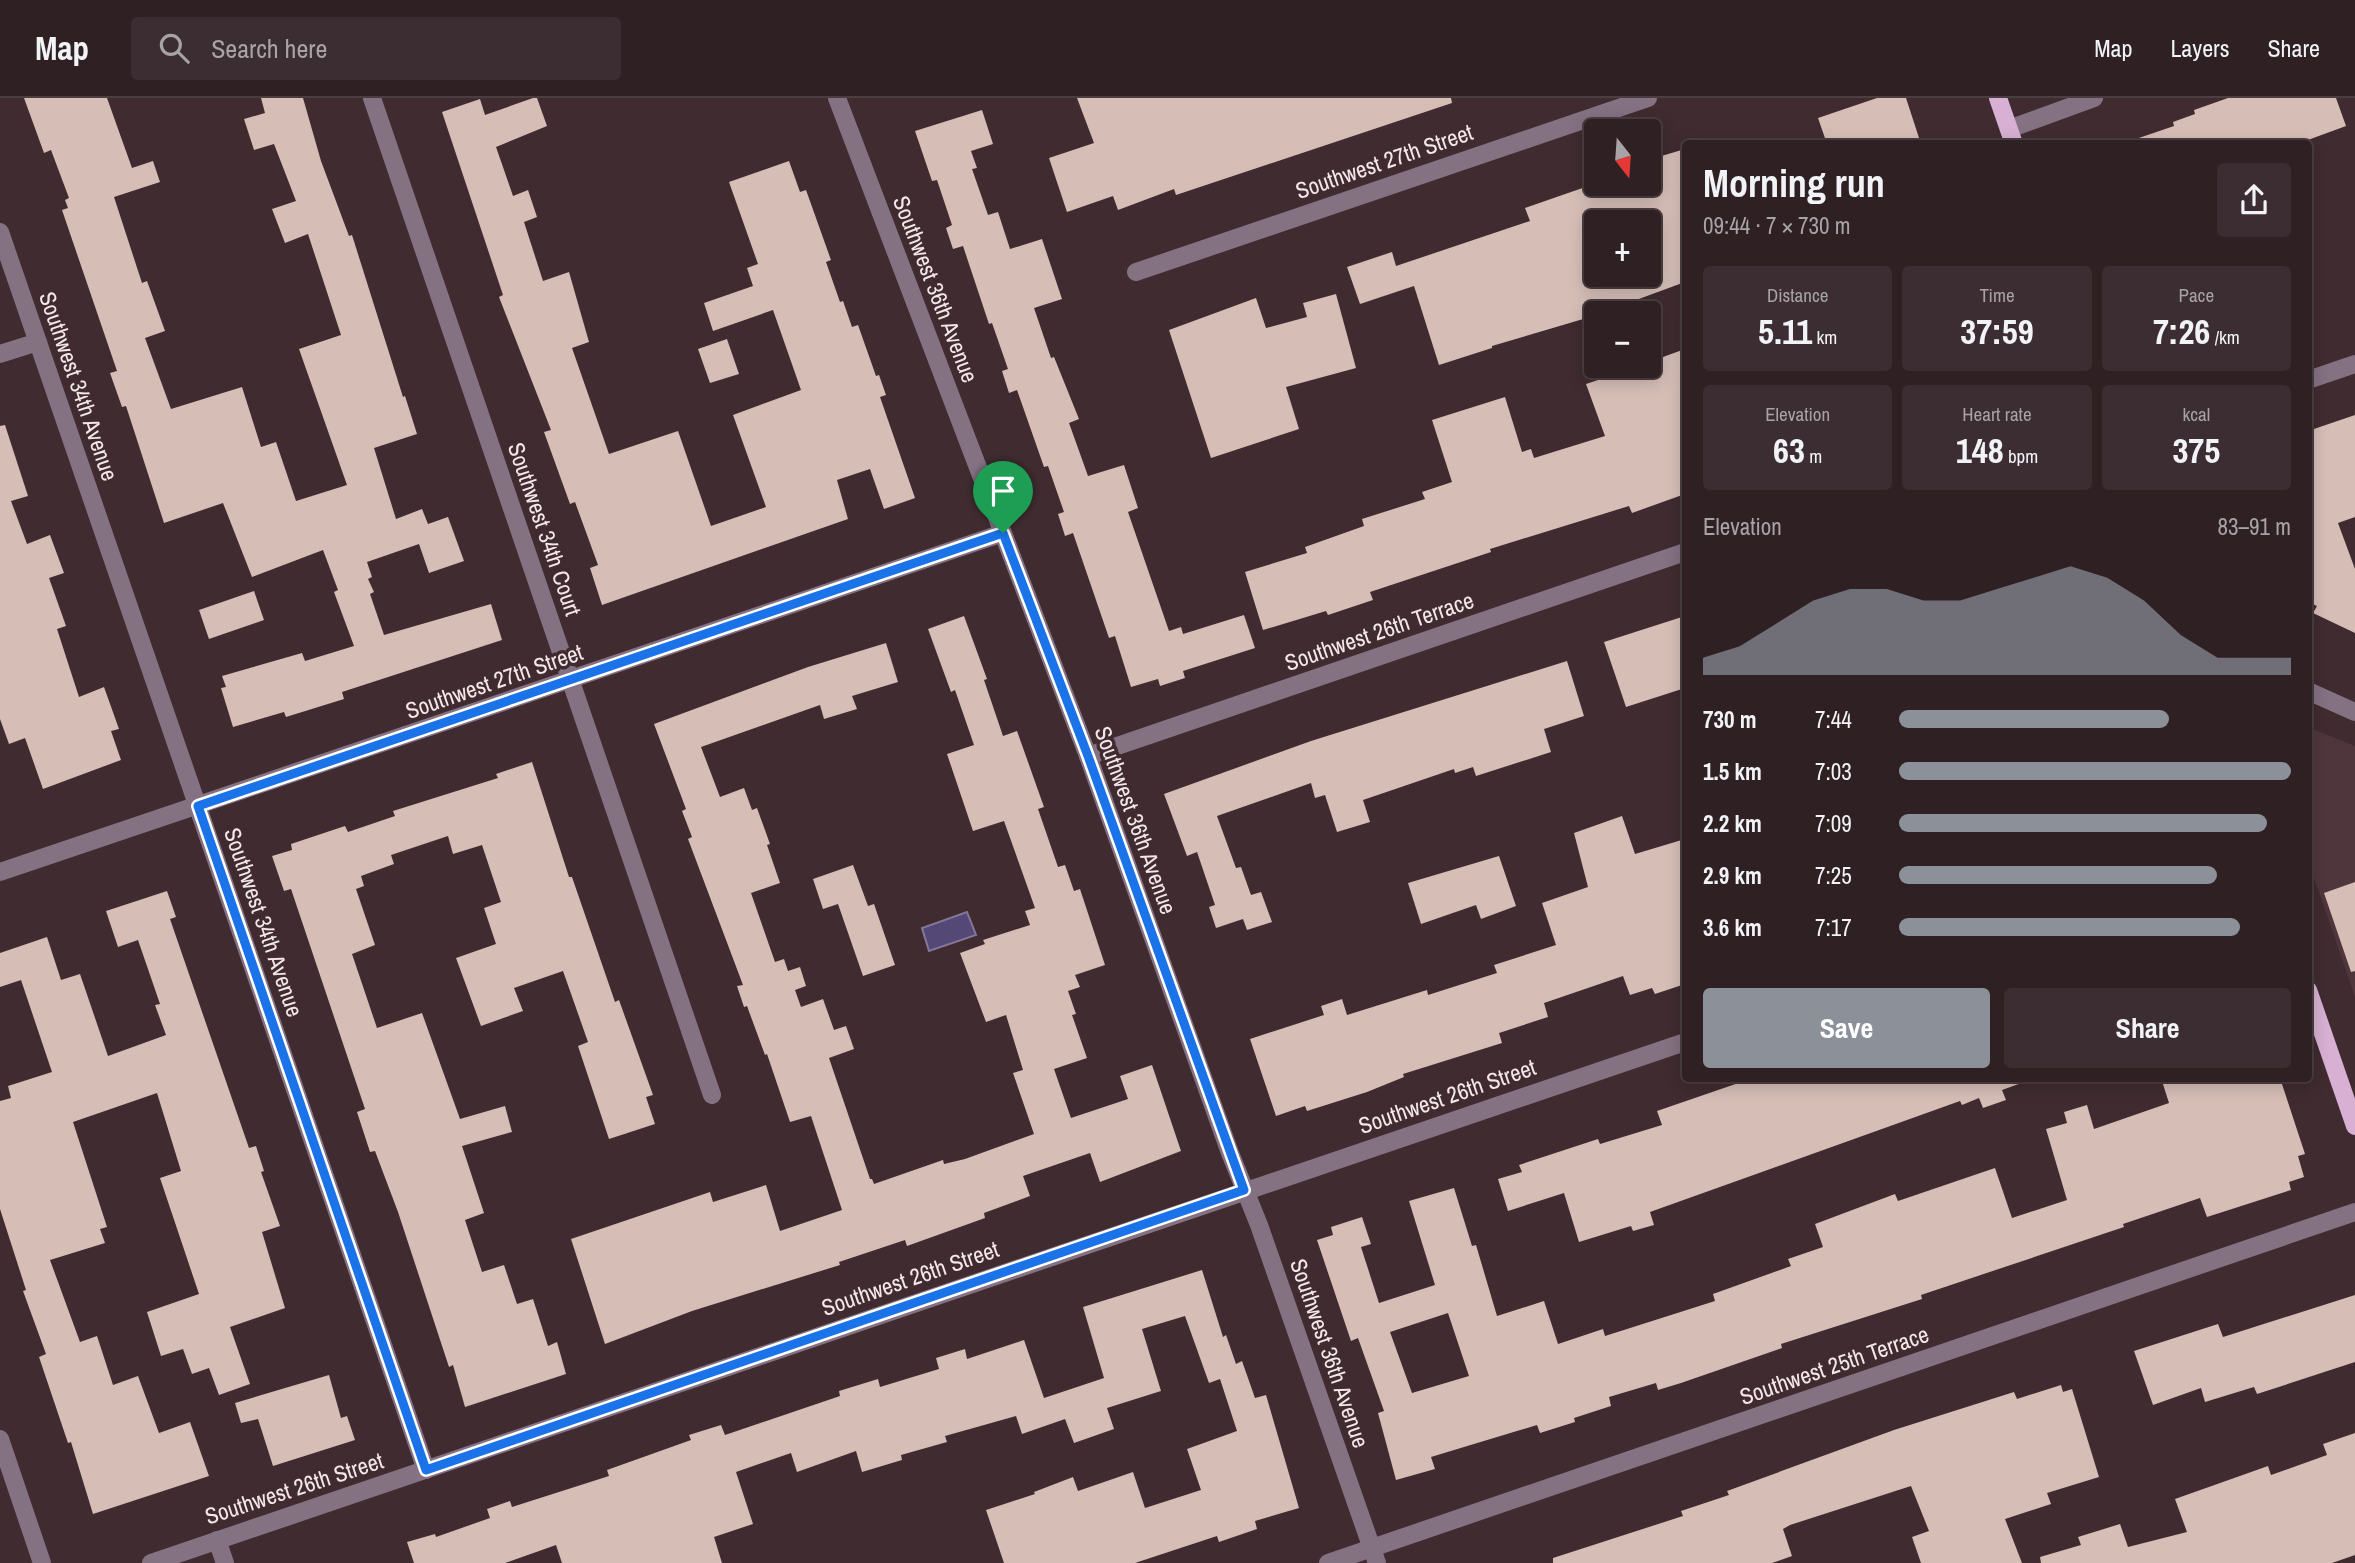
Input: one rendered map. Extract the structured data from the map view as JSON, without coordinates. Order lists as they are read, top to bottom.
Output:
{
  "streets": {
    "street": [
      "Southwest 27th Street",
      "Southwest 36th Avenue",
      "Southwest 34th Avenue",
      "Southwest 34th Court",
      "Southwest 26th Terrace",
      "Southwest 26th Street",
      "Southwest 25th Terrace"
    ]
  },
  "crossings": [
    ["Southwest 27th Street", "Southwest 36th Avenue"],
    ["Southwest 27th Street", "Southwest 34th Avenue"],
    ["Southwest 27th Street", "Southwest 34th Court"],
    ["Southwest 36th Avenue", "Southwest 26th Terrace"],
    ["Southwest 36th Avenue", "Southwest 26th Street"],
    ["Southwest 36th Avenue", "Southwest 25th Terrace"],
    ["Southwest 34th Avenue", "Southwest 26th Street"]
  ],
  "north": "bottom",
  "page": {
    "header": "Map",
    "search": "Search here",
    "nav": ["Map", "Layers", "Share"],
    "map_buttons": ["+", "−"],
    "heading": ["Morning run", "09:44 · 7 × 730 m"],
    "stats": [
      ["Distance", "5.11 km"],
      ["Time", "37:59"],
      ["Pace", "7:26 /km"],
      ["Elevation", "63 m"],
      ["Heart rate", "148 bpm"],
      ["kcal", "375"]
    ],
    "chart": ["Elevation", "83–91 m"],
    "list": [
      {
        "name": "730 m",
        "note": "7:44"
      },
      {
        "name": "1.5 km",
        "note": "7:03"
      },
      {
        "name": "2.2 km",
        "note": "7:09"
      },
      {
        "name": "2.9 km",
        "note": "7:25"
      },
      {
        "name": "3.6 km",
        "note": "7:17"
      }
    ],
    "buttons": ["Save", "Share"]
  }
}
